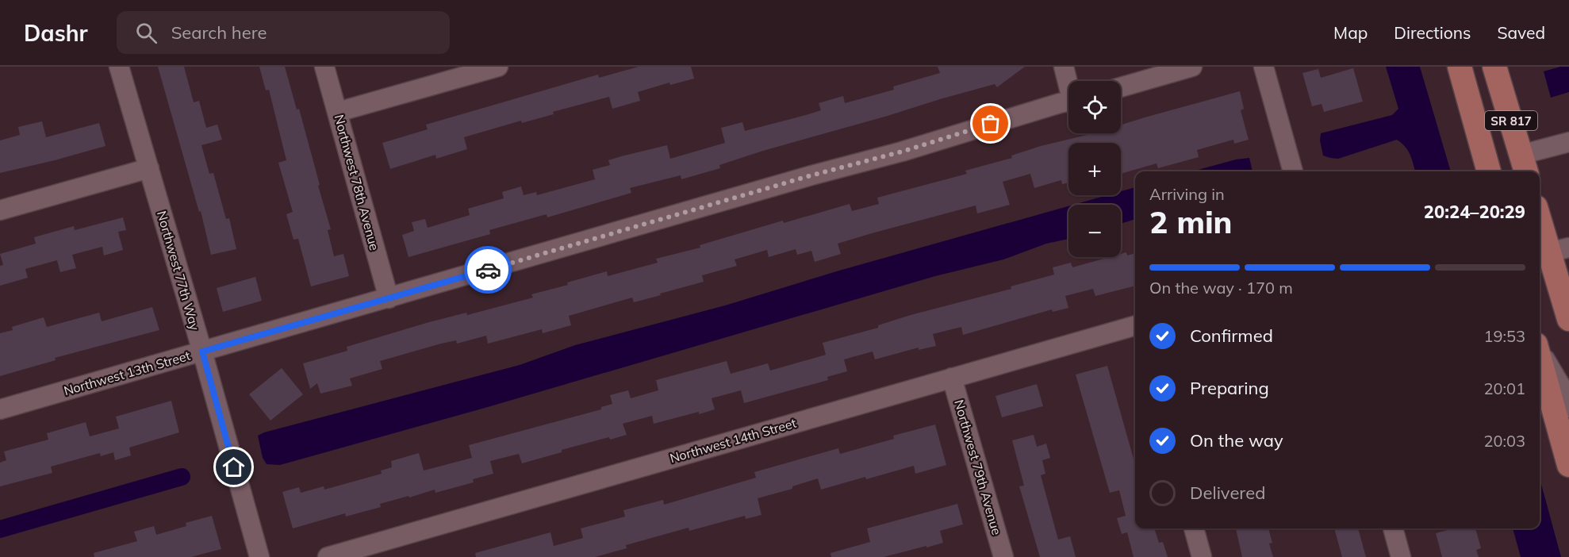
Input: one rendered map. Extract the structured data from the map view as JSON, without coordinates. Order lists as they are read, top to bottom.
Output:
{
  "streets": {
    "main road": ["SR 817"],
    "street": [
      "Northwest 78th Avenue",
      "Northwest 77th Way",
      "Northwest 13th Street",
      "Northwest 14th Street",
      "Northwest 79th Avenue"
    ]
  },
  "crossings": [
    ["Northwest 78th Avenue", "Northwest 13th Street"],
    ["Northwest 77th Way", "Northwest 13th Street"],
    ["Northwest 14th Street", "Northwest 79th Avenue"]
  ],
  "page": {
    "header": "Dashr",
    "search": "Search here",
    "nav": ["Map", "Directions", "Saved"],
    "map_buttons": ["+", "−"],
    "heading": ["2 min", "Arriving in", "20:24–20:29"],
    "bar": "On the way · 170 m",
    "list": [
      ["Confirmed", "19:53"],
      ["Preparing", "20:01"],
      ["On the way", "20:03"],
      "Delivered"
    ]
  }
}
